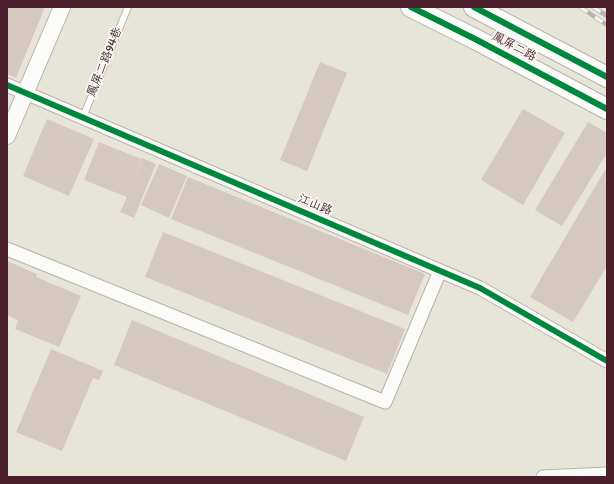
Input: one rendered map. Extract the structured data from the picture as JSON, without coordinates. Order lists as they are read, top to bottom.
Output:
{
  "streets": {
    "main road": ["鳳屏二路"],
    "street": ["江山路"],
    "lane": ["鳳屏二路94巷"]
  },
  "crossings": [
    ["鳳屏二路94巷", "江山路"]
  ]
}
